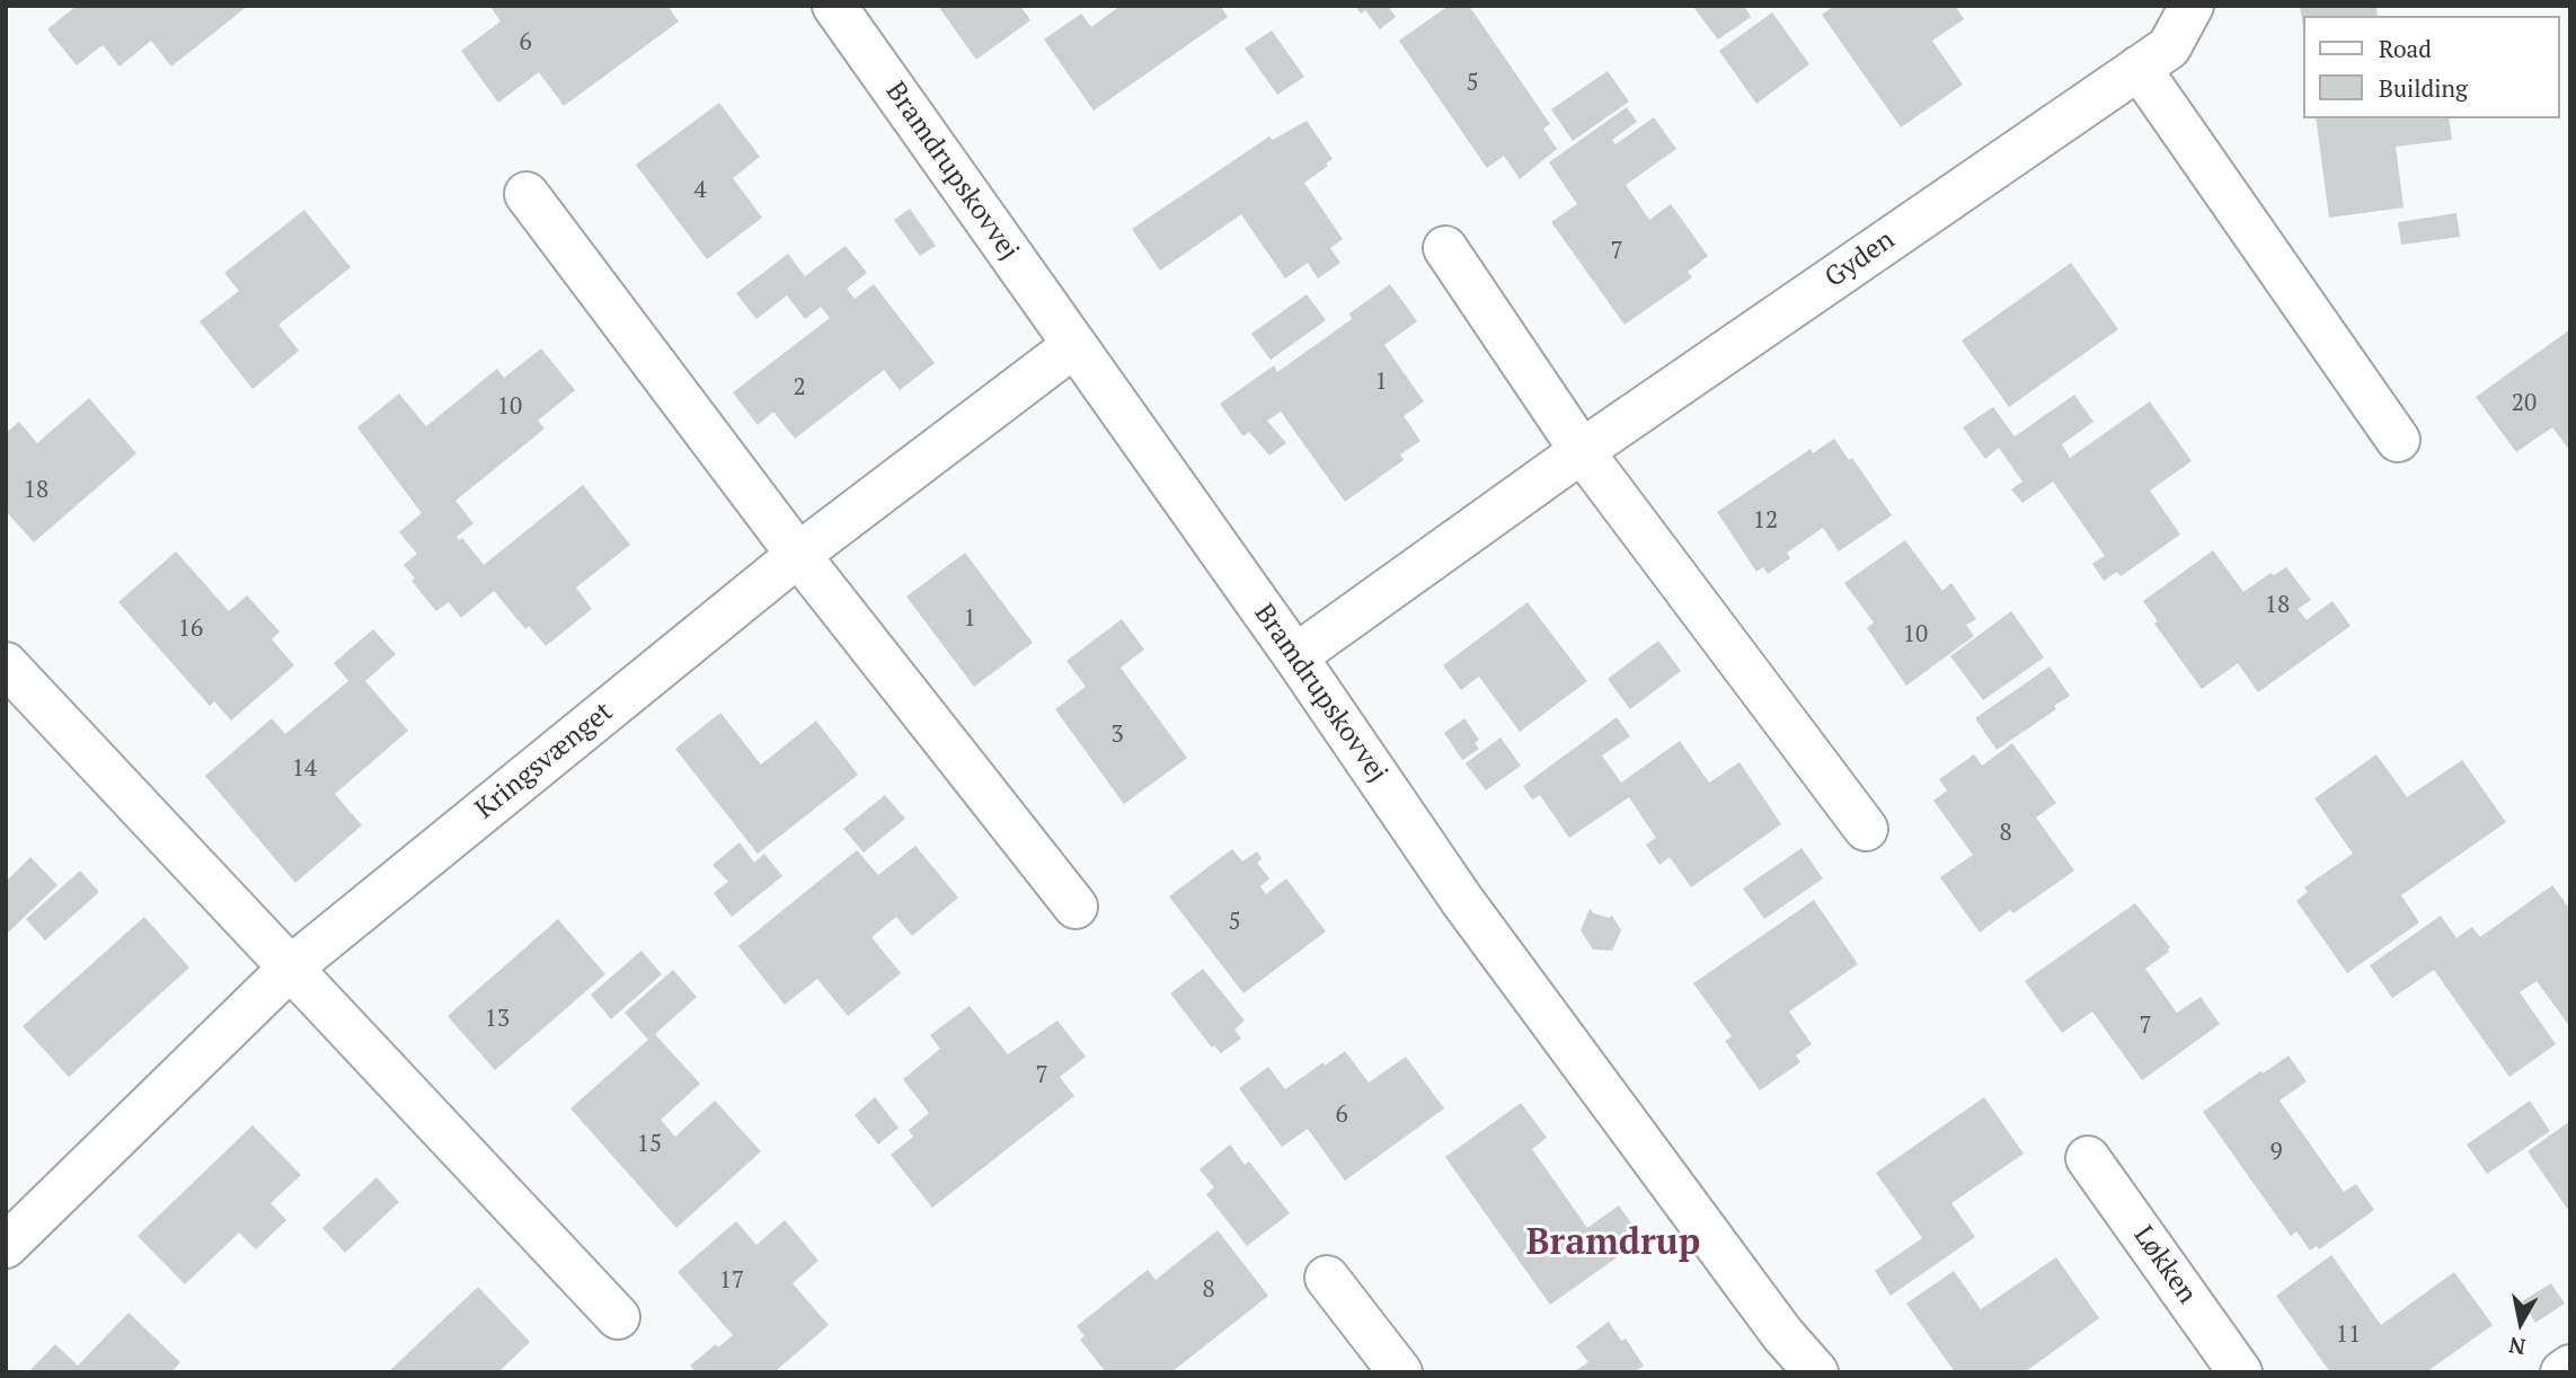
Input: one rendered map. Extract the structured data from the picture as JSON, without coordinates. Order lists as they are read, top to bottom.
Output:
{
  "streets": {
    "street": [
      "Bramdrupskovvej",
      "Gyden",
      "Kringsvænget",
      "Løkken"
    ]
  },
  "crossings": [
    ["Bramdrupskovvej", "Gyden"],
    ["Bramdrupskovvej", "Kringsvænget"]
  ],
  "districts": ["Bramdrup"],
  "house_numbers": [
    "6",
    "5",
    "4",
    "7",
    "1",
    "2",
    "20",
    "10",
    "18",
    "12",
    "18",
    "1",
    "16",
    "10",
    "3",
    "14",
    "8",
    "5",
    "13",
    "7",
    "7",
    "6",
    "15",
    "9",
    "17",
    "8",
    "11"
  ],
  "legend": ["Road", "Building"],
  "north": "bottom"
}
